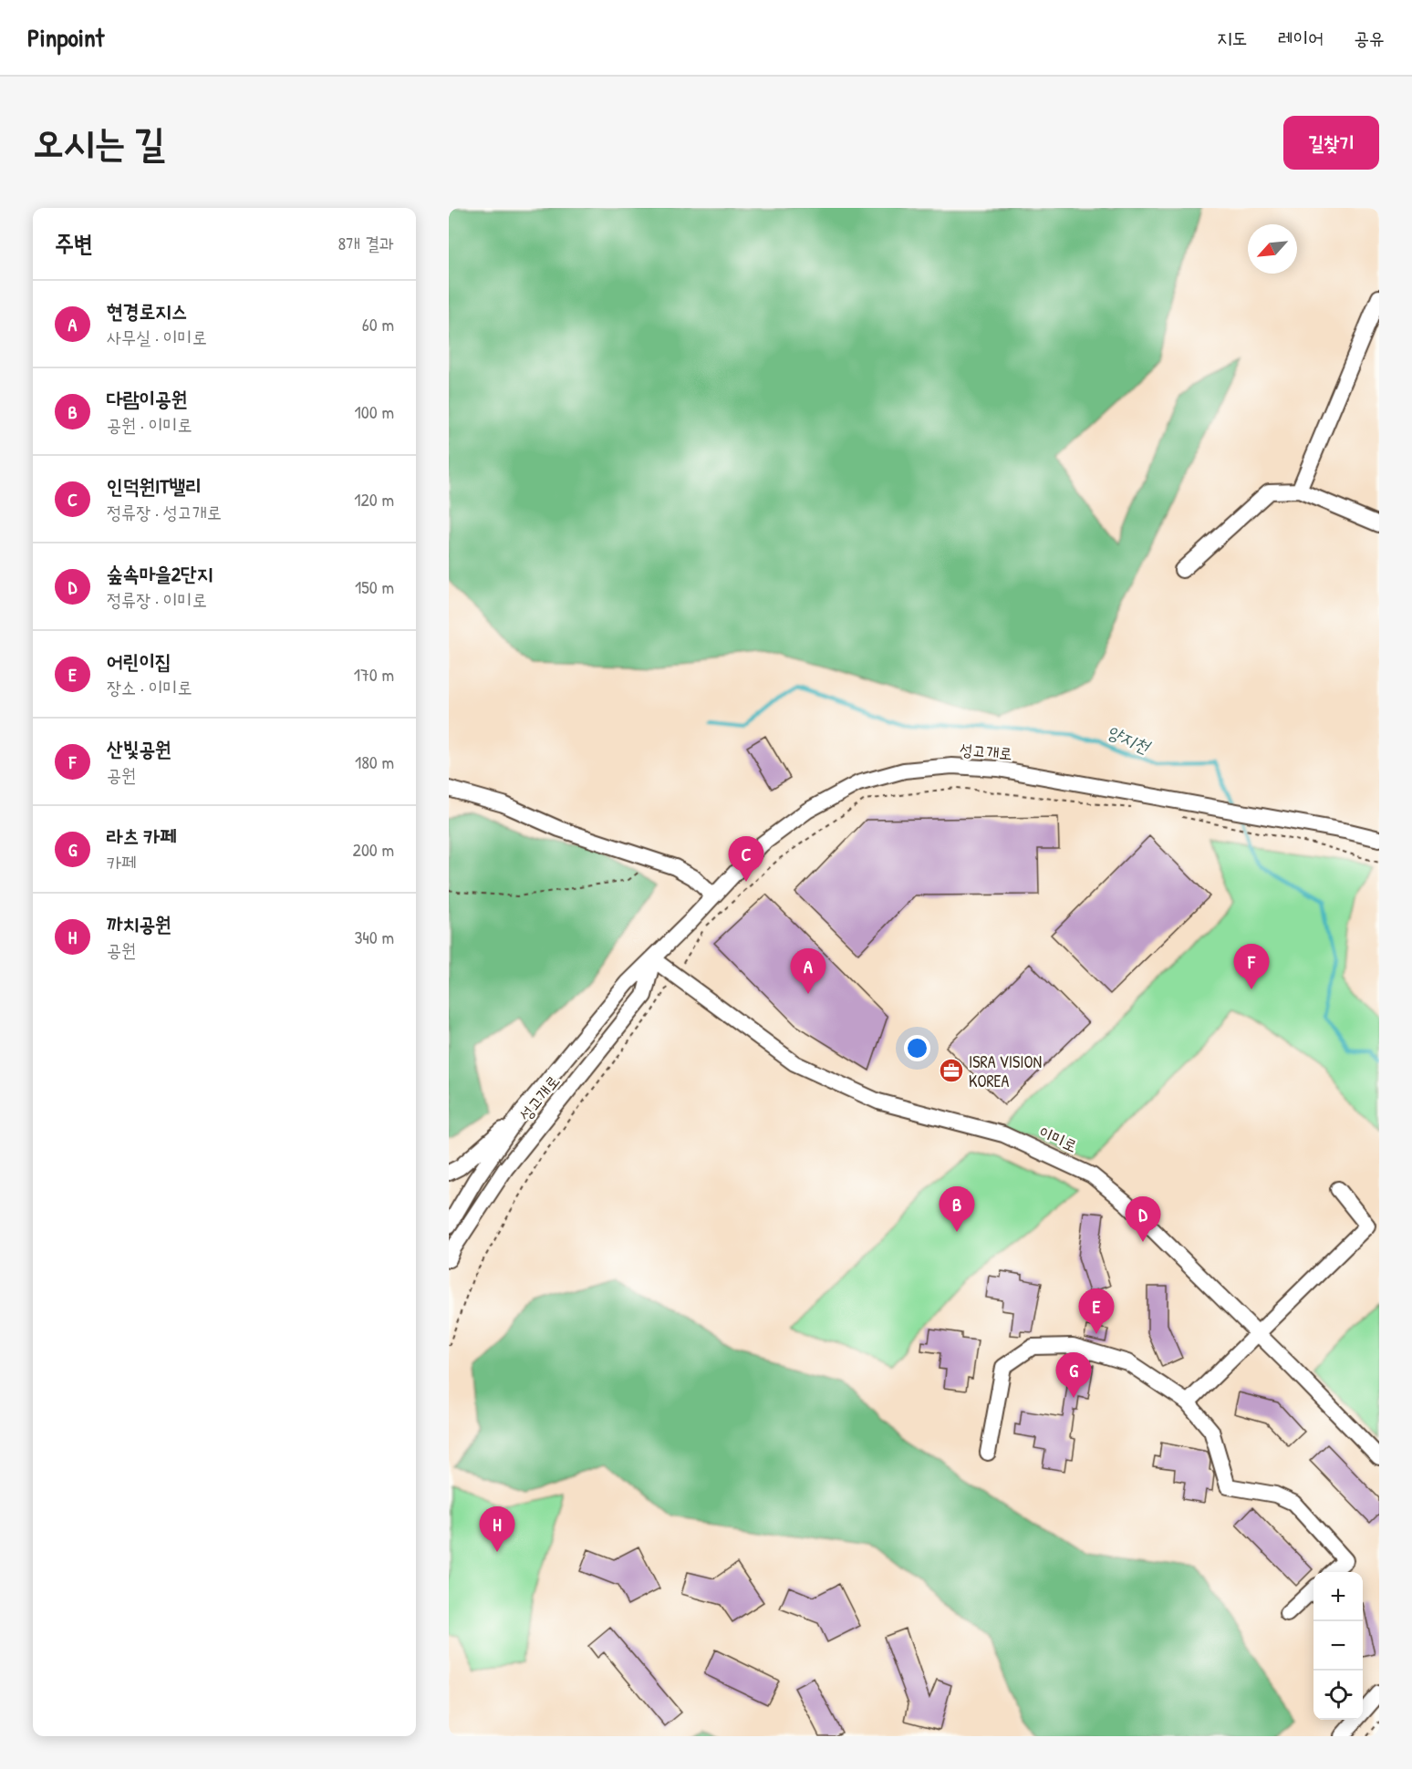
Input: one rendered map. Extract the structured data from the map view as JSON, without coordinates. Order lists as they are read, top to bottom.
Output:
{
  "streets": {
    "street": ["성고개로", "이미로"]
  },
  "crossings": [
    ["성고개로", "이미로"]
  ],
  "water": ["양지천"],
  "places": {
    "office": ["ISRA VISION KOREA"]
  },
  "north": "bottom left",
  "page": {
    "header": "Pinpoint",
    "nav": ["지도", "레이어", "공유"],
    "title": "오시는 길",
    "buttons": "길찾기",
    "heading": ["주변", "8개 결과"],
    "list": [
      {
        "mark": "A",
        "name": "현경로지스",
        "note": "사무실 · 이미로",
        "value": "60 m"
      },
      {
        "mark": "B",
        "name": "다람이공원",
        "note": "공원 · 이미로",
        "value": "100 m"
      },
      {
        "mark": "C",
        "name": "인덕원IT밸리",
        "note": "정류장 · 성고개로",
        "value": "120 m"
      },
      {
        "mark": "D",
        "name": "숲속마을2단지",
        "note": "정류장 · 이미로",
        "value": "150 m"
      },
      {
        "mark": "E",
        "name": "어린이집",
        "note": "장소 · 이미로",
        "value": "170 m"
      },
      {
        "mark": "F",
        "name": "산빛공원",
        "note": "공원",
        "value": "180 m"
      },
      {
        "mark": "G",
        "name": "라츠 카페",
        "note": "카페",
        "value": "200 m"
      },
      {
        "mark": "H",
        "name": "까치공원",
        "note": "공원",
        "value": "340 m"
      }
    ],
    "pins": [
      "C",
      "F",
      "A",
      "B",
      "D",
      "E",
      "G",
      "H"
    ],
    "map_buttons": ["+", "−"]
  }
}
